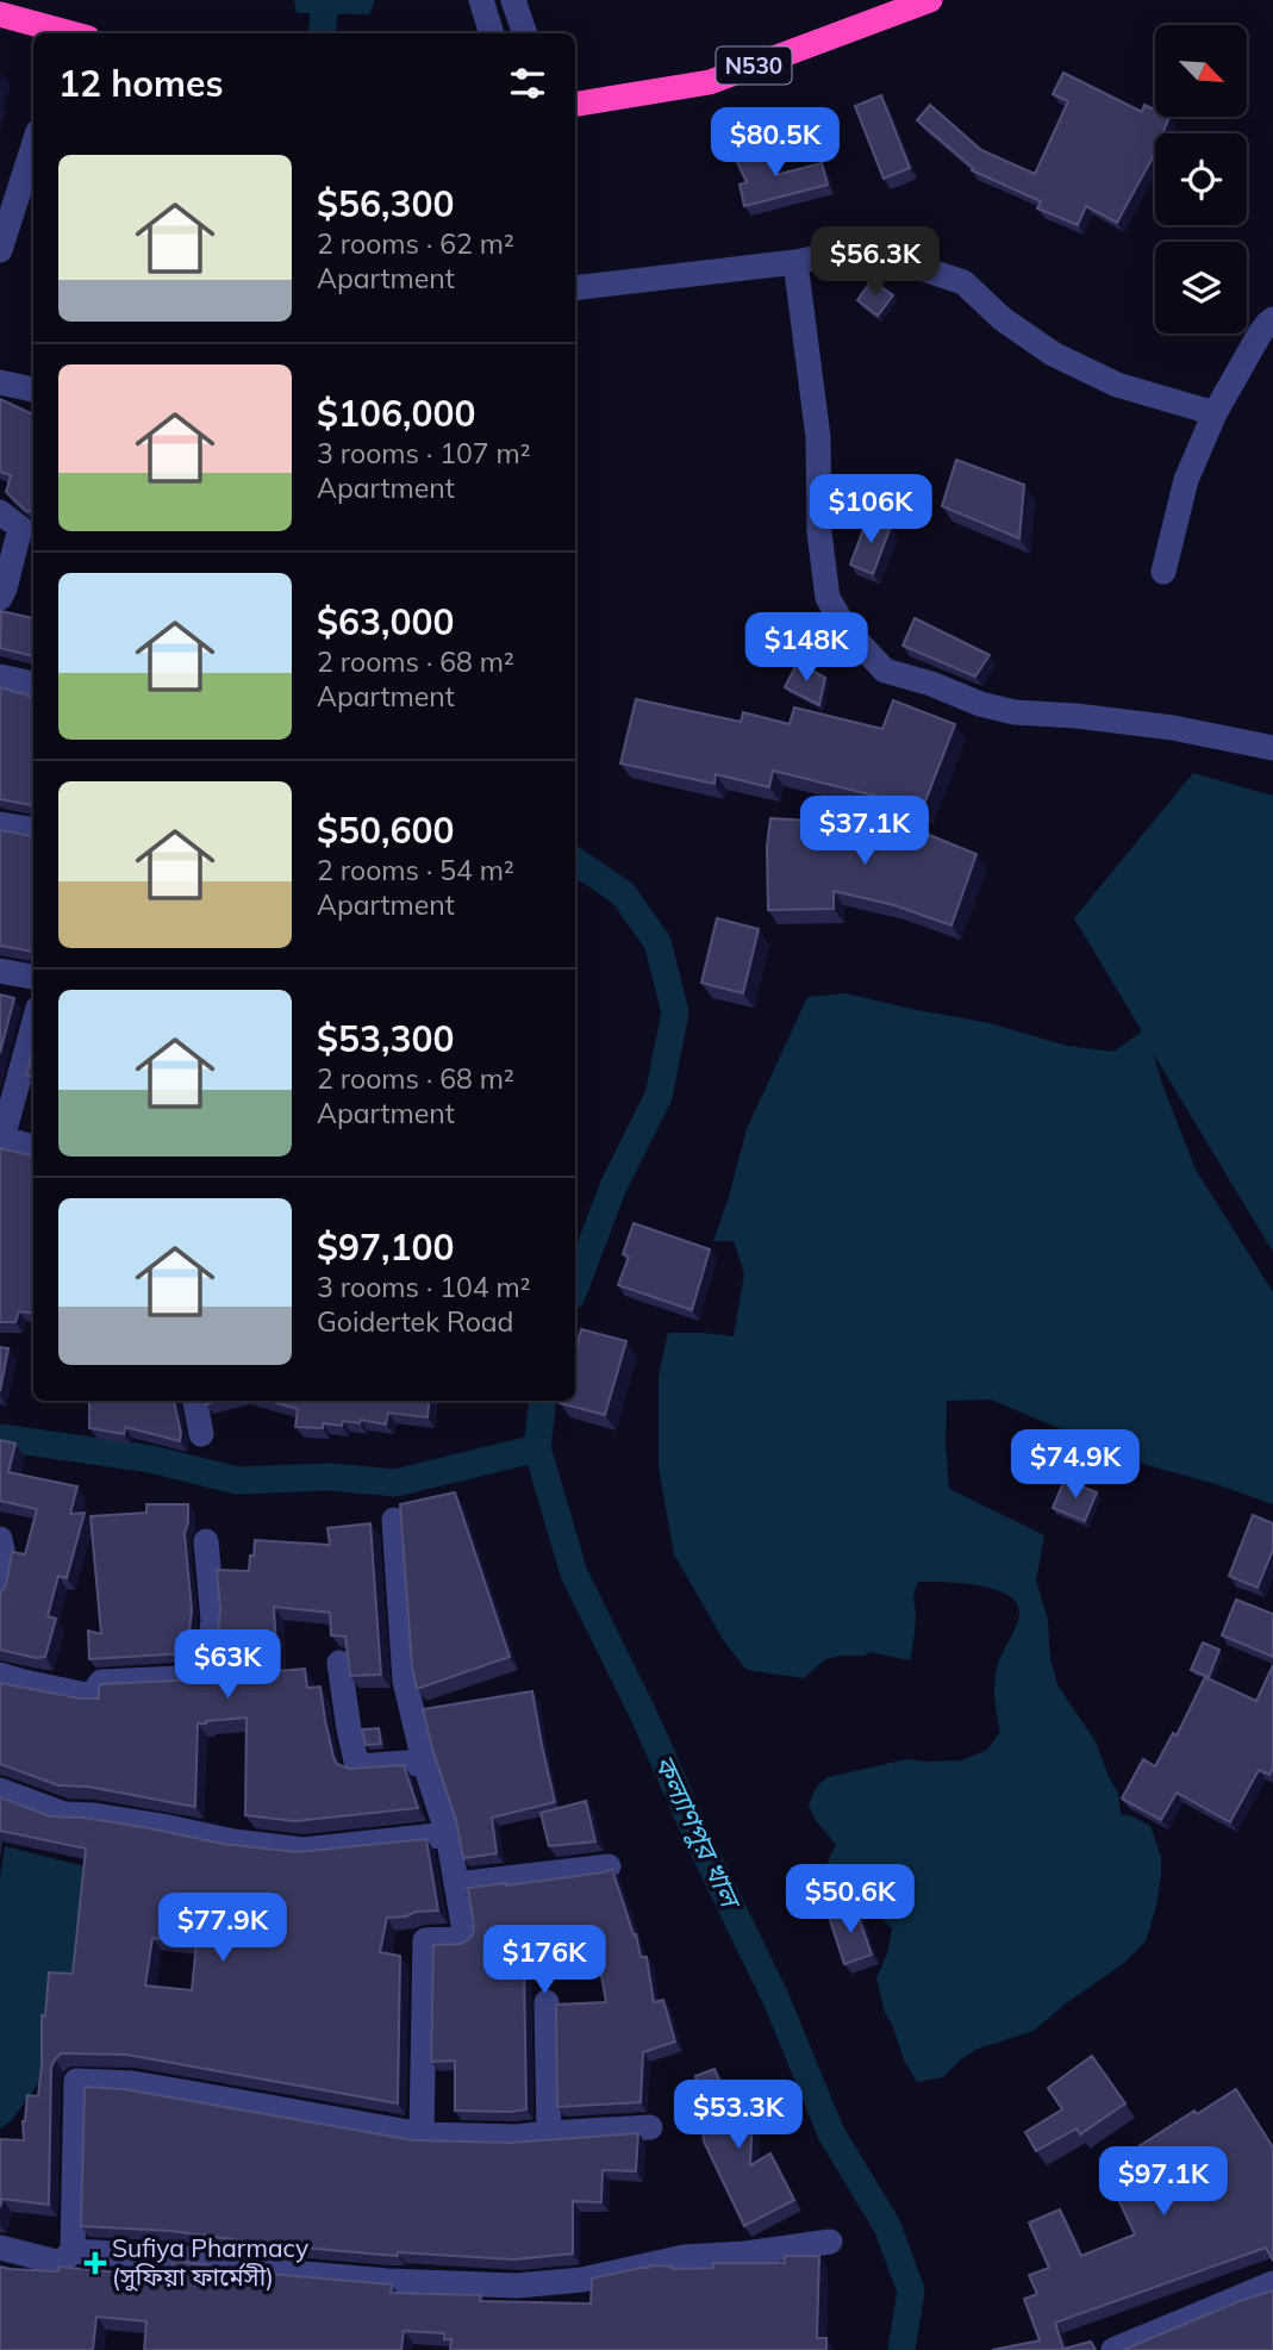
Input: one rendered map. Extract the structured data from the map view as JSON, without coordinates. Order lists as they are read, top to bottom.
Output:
{
  "streets": {
    "highway": ["N530"]
  },
  "water": ["কল্যাণপুর খাল"],
  "places": {
    "health": ["Sufiya Pharmacy (সুফিয়া ফার্মেসী)"]
  },
  "north": "bottom right",
  "page": {
    "heading": "12 homes",
    "price": [
      "$80.5K",
      "$56.3K",
      "$106K",
      "$148K",
      "$37.1K",
      "$74.9K",
      "$63K",
      "$50.6K",
      "$77.9K",
      "$176K",
      "$53.3K",
      "$97.1K"
    ],
    "list": [
      {
        "name": "$56,300",
        "note": "2 rooms · 62 m² · Apartment"
      },
      {
        "name": "$106,000",
        "note": "3 rooms · 107 m² · Apartment"
      },
      {
        "name": "$63,000",
        "note": "2 rooms · 68 m² · Apartment"
      },
      {
        "name": "$50,600",
        "note": "2 rooms · 54 m² · Apartment"
      },
      {
        "name": "$53,300",
        "note": "2 rooms · 68 m² · Apartment"
      },
      {
        "name": "$97,100",
        "note": "3 rooms · 104 m² · Goidertek Road"
      }
    ]
  }
}
